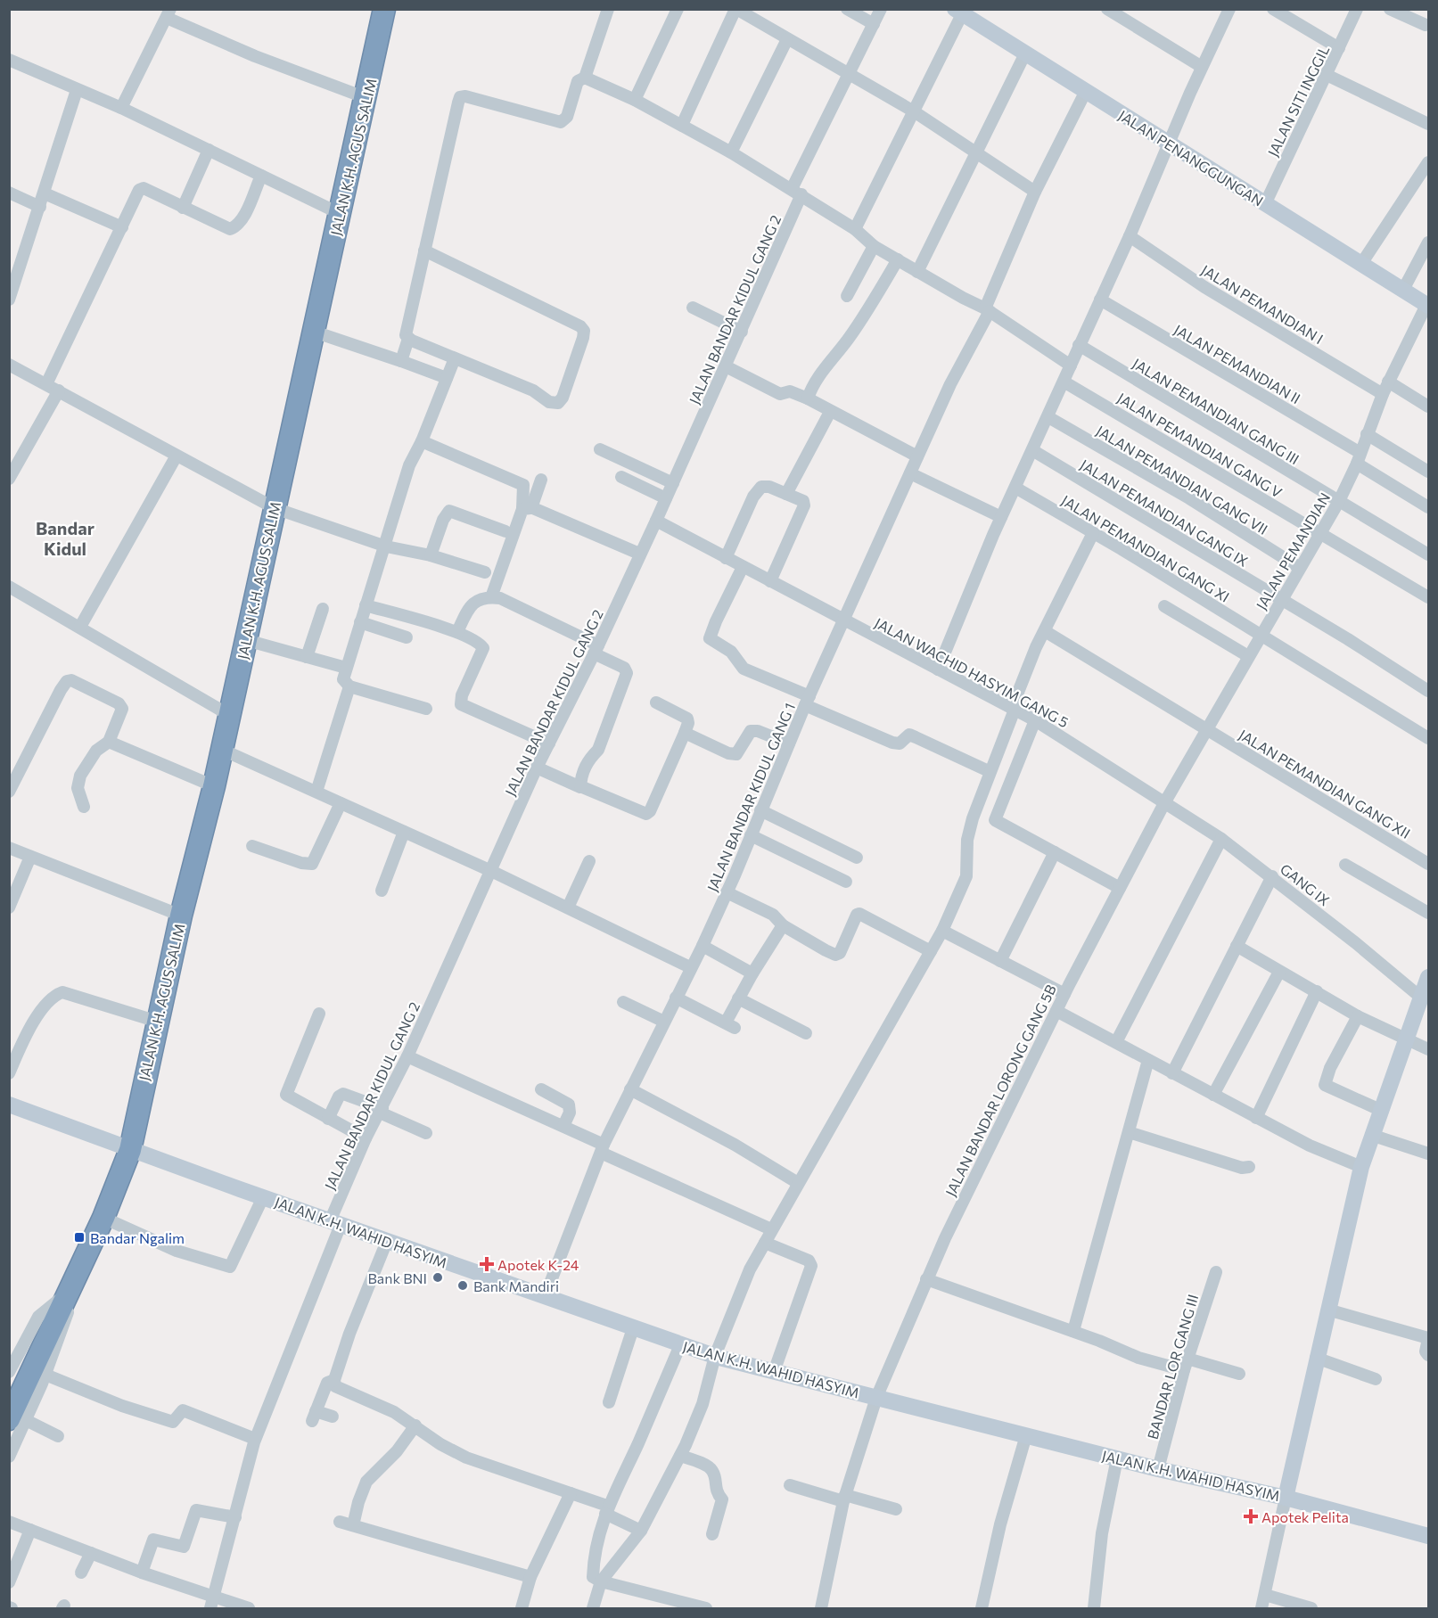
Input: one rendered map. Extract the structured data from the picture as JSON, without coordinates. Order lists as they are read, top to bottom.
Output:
{
  "streets": {
    "highway": ["JALAN K.H. AGUS SALIM"],
    "main road": ["JALAN PENANGGUNGAN", "JALAN K.H. WAHID HASYIM"],
    "street": [
      "JALAN SITI INGGIL",
      "JALAN PEMANDIAN I",
      "JALAN BANDAR KIDUL GANG 2",
      "JALAN PEMANDIAN II",
      "JALAN PEMANDIAN GANG III",
      "JALAN PEMANDIAN GANG V",
      "JALAN PEMANDIAN GANG VII",
      "JALAN PEMANDIAN GANG IX",
      "JALAN PEMANDIAN GANG XI",
      "JALAN PEMANDIAN",
      "JALAN WACHID HASYIM GANG 5",
      "JALAN PEMANDIAN GANG XII",
      "JALAN BANDAR KIDUL GANG 1",
      "GANG IX",
      "JALAN BANDAR LORONG GANG 5B",
      "BANDAR LOR GANG III"
    ]
  },
  "crossings": [
    ["JALAN SITI INGGIL", "JALAN PENANGGUNGAN"],
    ["JALAN K.H. AGUS SALIM", "JALAN K.H. WAHID HASYIM"],
    ["JALAN PENANGGUNGAN", "JALAN PEMANDIAN"],
    ["JALAN PENANGGUNGAN", "JALAN BANDAR KIDUL GANG 1"],
    ["JALAN PEMANDIAN I", "JALAN PEMANDIAN"],
    ["JALAN BANDAR KIDUL GANG 2", "JALAN WACHID HASYIM GANG 5"],
    ["JALAN BANDAR KIDUL GANG 2", "JALAN K.H. WAHID HASYIM"],
    ["JALAN PEMANDIAN II", "JALAN PEMANDIAN"],
    ["JALAN PEMANDIAN GANG III", "JALAN PEMANDIAN"],
    ["JALAN PEMANDIAN GANG V", "JALAN PEMANDIAN"],
    ["JALAN PEMANDIAN GANG VII", "JALAN PEMANDIAN"],
    ["JALAN PEMANDIAN GANG IX", "JALAN PEMANDIAN"],
    ["JALAN PEMANDIAN GANG XI", "JALAN PEMANDIAN"],
    ["JALAN PEMANDIAN", "JALAN WACHID HASYIM GANG 5"],
    ["JALAN PEMANDIAN", "JALAN PEMANDIAN GANG XII"],
    ["JALAN PEMANDIAN", "GANG IX"],
    ["JALAN PEMANDIAN", "JALAN BANDAR LORONG GANG 5B"],
    ["JALAN WACHID HASYIM GANG 5", "JALAN BANDAR KIDUL GANG 1"],
    ["JALAN WACHID HASYIM GANG 5", "GANG IX"],
    ["JALAN WACHID HASYIM GANG 5", "JALAN BANDAR LORONG GANG 5B"],
    ["JALAN BANDAR KIDUL GANG 1", "JALAN K.H. WAHID HASYIM"],
    ["GANG IX", "JALAN BANDAR LORONG GANG 5B"],
    ["JALAN BANDAR LORONG GANG 5B", "JALAN K.H. WAHID HASYIM"],
    ["JALAN K.H. WAHID HASYIM", "BANDAR LOR GANG III"]
  ],
  "districts": ["Bandar Kidul"],
  "places": {
    "transit": ["Bandar Ngalim"],
    "health": ["Apotek K-24", "Apotek Pelita"],
    "other": ["Bank BNI", "Bank Mandiri"]
  }
}
